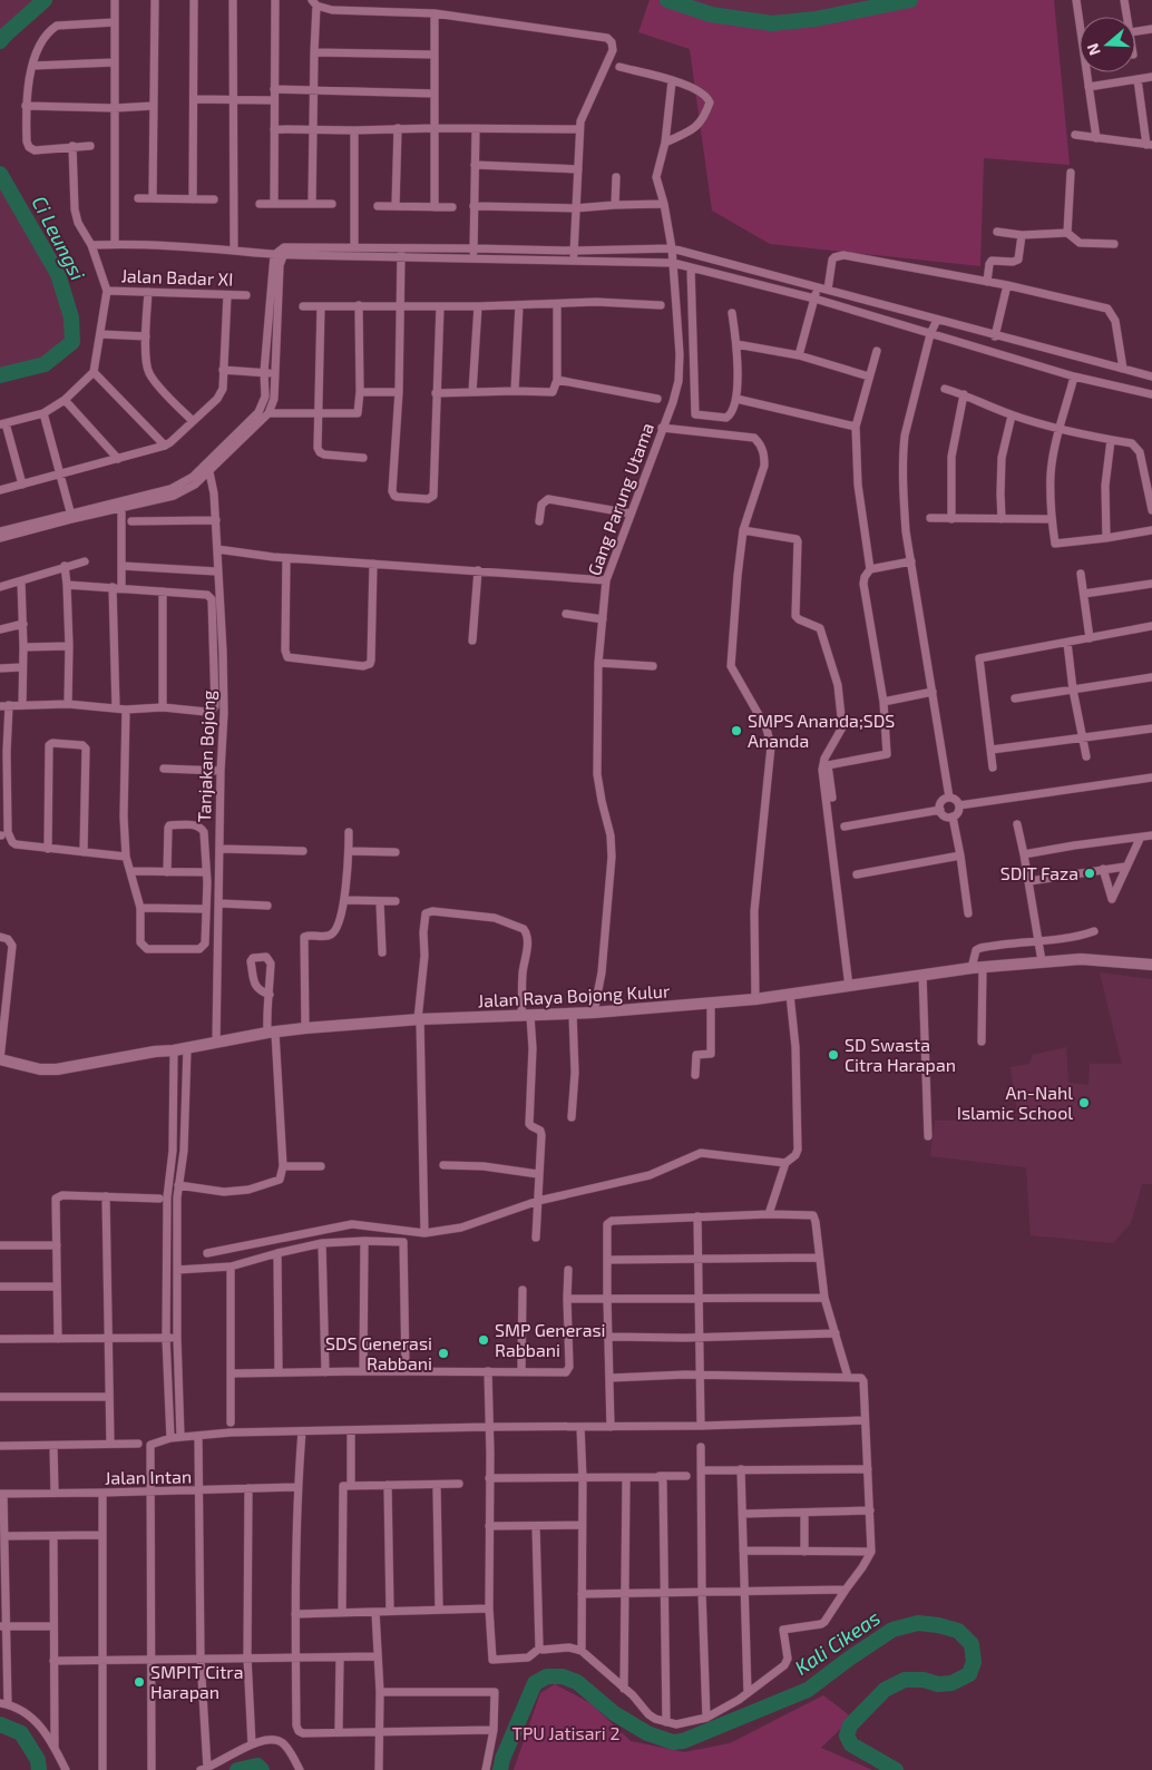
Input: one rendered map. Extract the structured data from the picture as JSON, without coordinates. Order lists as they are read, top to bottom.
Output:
{
  "streets": {
    "main road": ["Jalan Raya Bojong Kulur"],
    "street": [
      "Jalan Badar XI",
      "Gang Parung Utama",
      "Tanjakan Bojong",
      "Jalan Intan"
    ]
  },
  "crossings": [
    ["Gang Parung Utama", "Jalan Raya Bojong Kulur"],
    ["Tanjakan Bojong", "Jalan Raya Bojong Kulur"]
  ],
  "water": ["Ci Leungsi", "Kali Cikeas"],
  "parks": ["TPU Jatisari 2"],
  "places": [
    "SMPS Ananda;SDS Ananda",
    "SDIT Faza",
    "SD Swasta Citra Harapan",
    "An-Nahl Islamic School",
    "SMP Generasi Rabbani",
    "SDS Generasi Rabbani",
    "SMPIT Citra Harapan"
  ],
  "north": "left"
}
